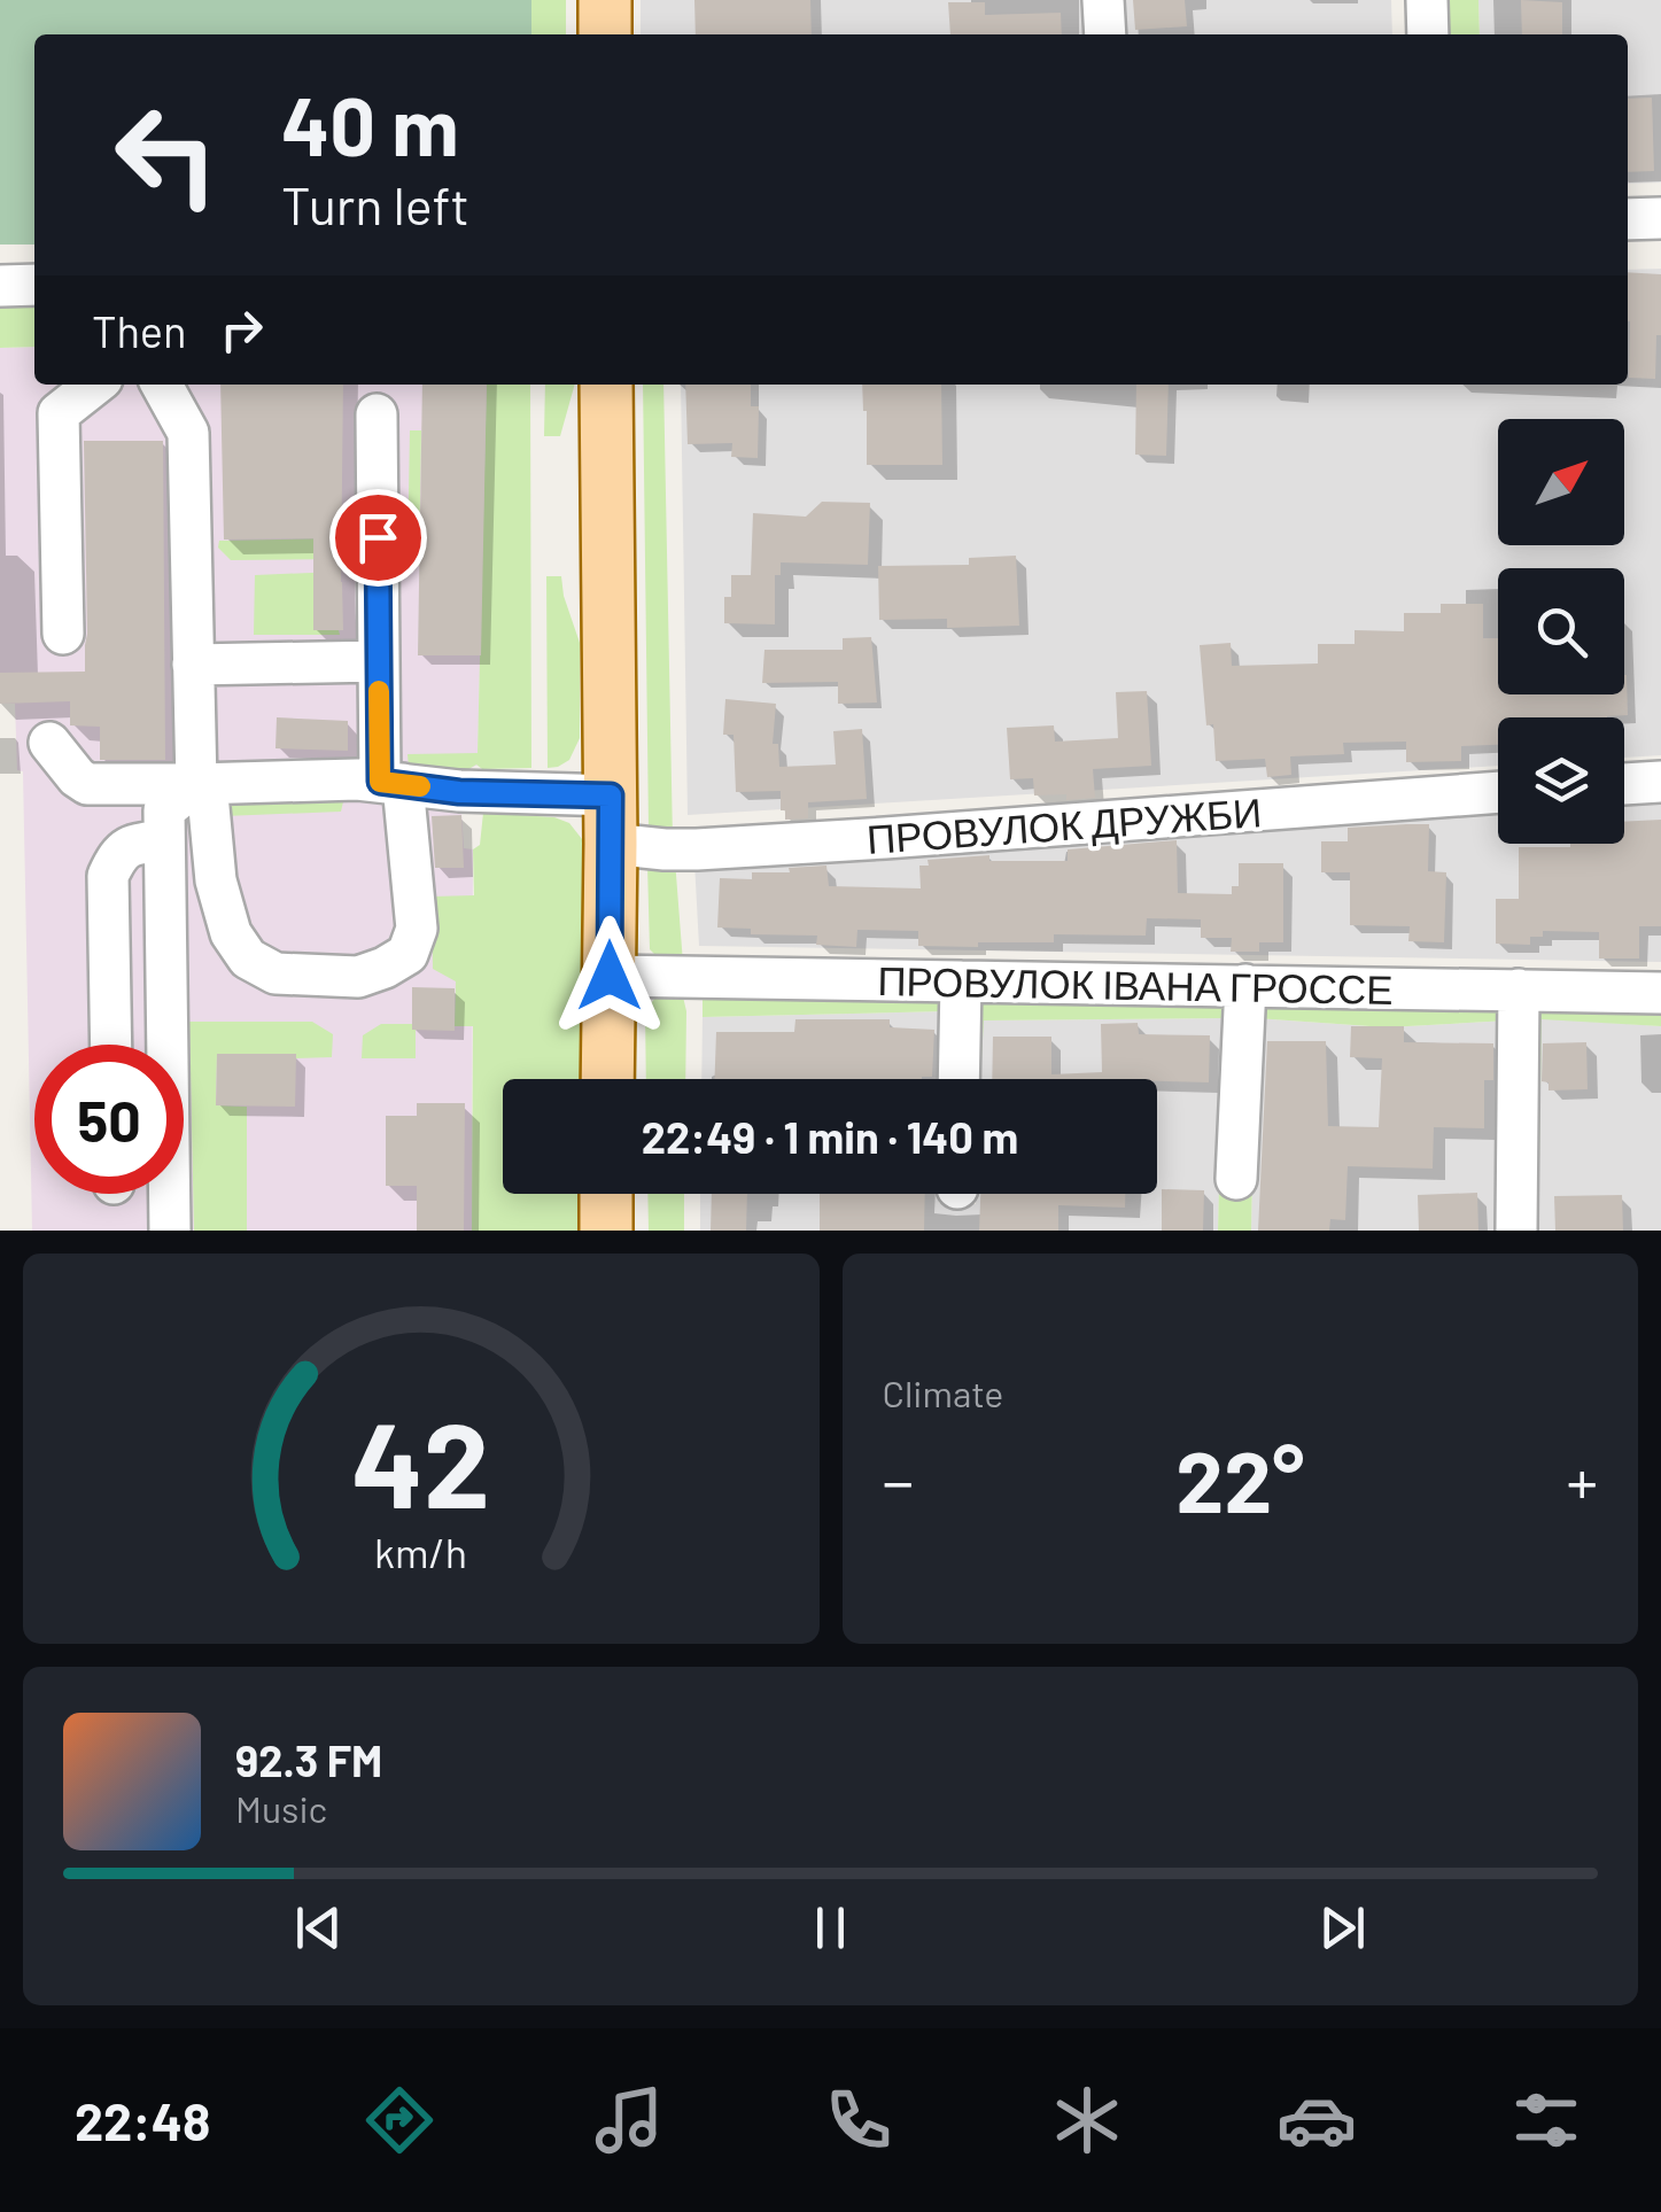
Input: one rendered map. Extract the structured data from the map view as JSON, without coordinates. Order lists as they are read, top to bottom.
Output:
{
  "streets": {
    "street": ["ПРОВУЛОК ДРУЖБИ", "ПРОВУЛОК ІВАНА ГРОССЕ"]
  },
  "north": "top right",
  "page": {
    "turn": ["40 m", "Turn left"],
    "then": "Then",
    "limit": "50",
    "trip": "22:49 · 1 min · 140 m",
    "tile": "Climate",
    "heat": ["−", "22°", "+"],
    "song": ["92.3 FM", "Music"],
    "tabs": "22:48",
    "gauge": ["42", "km/h"]
  }
}
